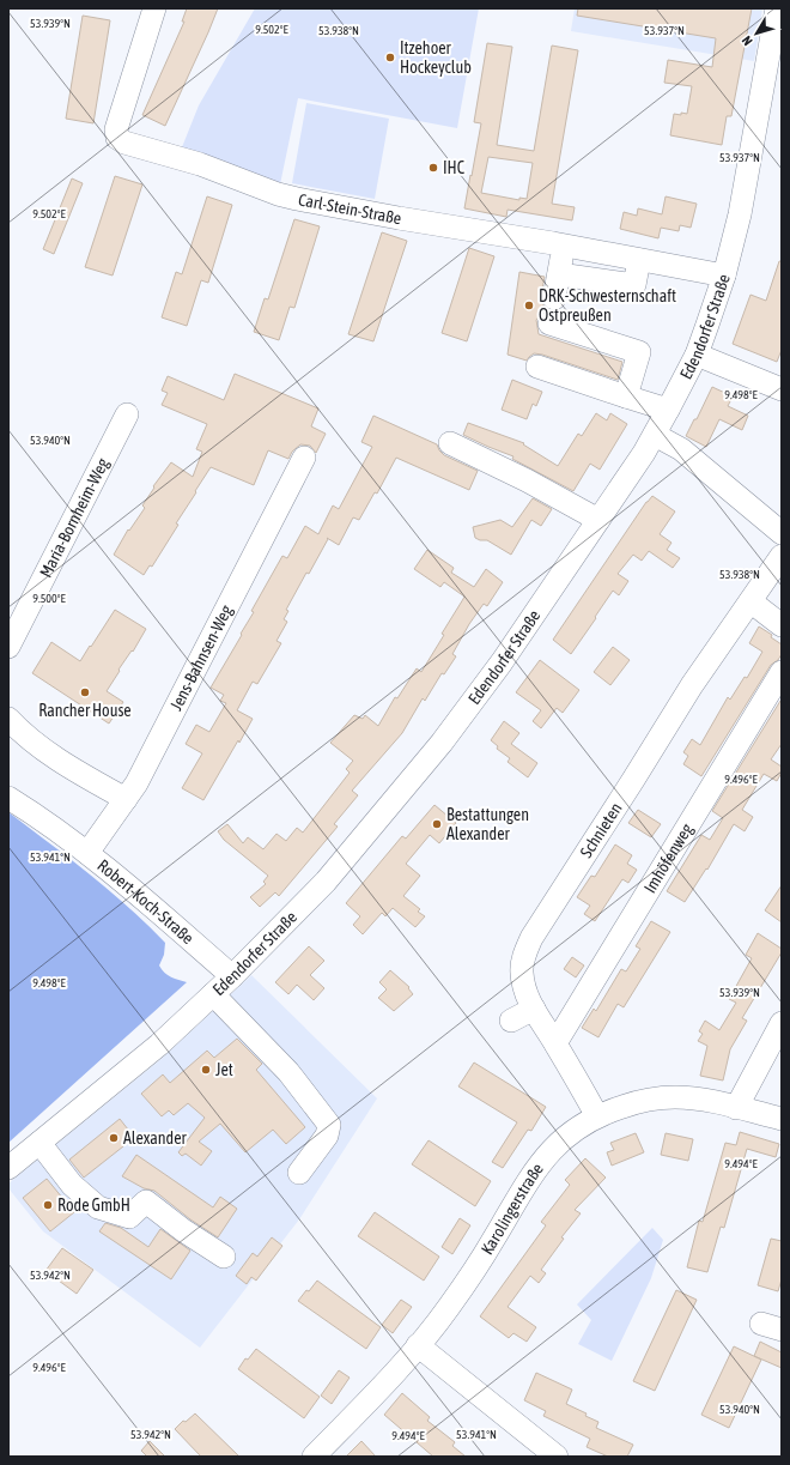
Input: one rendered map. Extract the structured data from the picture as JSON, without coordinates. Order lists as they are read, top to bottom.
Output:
{
  "streets": {
    "street": [
      "Carl-Stein-Straße",
      "Edendorfer Straße",
      "Maria-Bornheim-Weg",
      "Jens-Bahnsen-Weg",
      "Schnieten",
      "Imhöfenweg",
      "Robert-Koch-Straße",
      "Karolingerstraße"
    ]
  },
  "crossings": [
    ["Carl-Stein-Straße", "Edendorfer Straße"],
    ["Edendorfer Straße", "Robert-Koch-Straße"],
    ["Jens-Bahnsen-Weg", "Robert-Koch-Straße"],
    ["Schnieten", "Imhöfenweg"],
    ["Schnieten", "Karolingerstraße"]
  ],
  "places": [
    "Itzehoer Hockeyclub",
    "IHC",
    "DRK-Schwesternschaft Ostpreußen",
    "Rancher House",
    "Bestattungen Alexander",
    "Jet",
    "Alexander",
    "Rode GmbH"
  ],
  "north": "bottom left",
  "coordinates": [
    "53.939°N",
    "9.502°E",
    "53.938°N",
    "53.937°N",
    "9.498°E",
    "53.940°N",
    "9.500°E",
    "9.496°E",
    "53.941°N",
    "9.494°E",
    "53.942°N"
  ]
}
